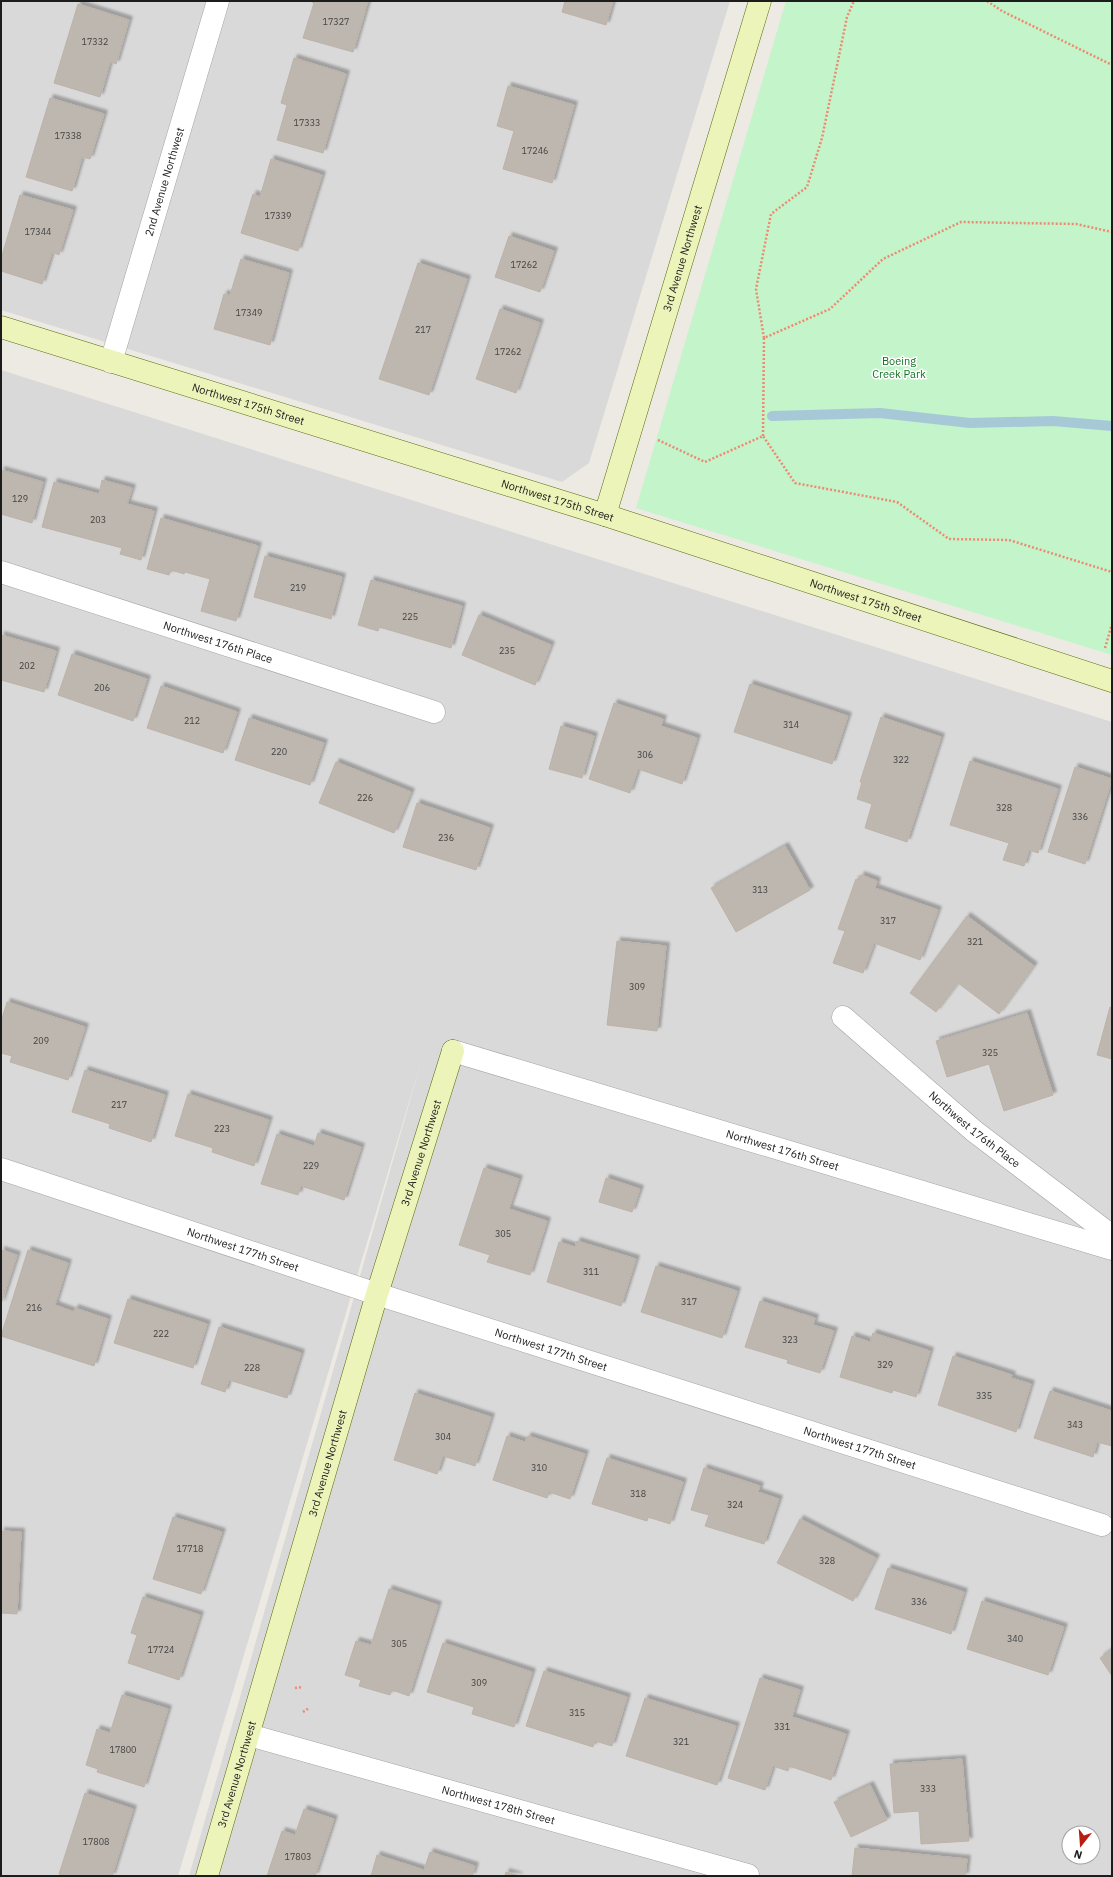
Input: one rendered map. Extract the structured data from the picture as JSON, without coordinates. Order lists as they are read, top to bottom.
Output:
{
  "streets": {
    "street": [
      "2nd Avenue Northwest",
      "3rd Avenue Northwest",
      "Northwest 175th Street",
      "Northwest 176th Place",
      "Northwest 176th Street",
      "Northwest 177th Street",
      "Northwest 178th Street"
    ]
  },
  "crossings": [
    ["2nd Avenue Northwest", "Northwest 175th Street"],
    ["3rd Avenue Northwest", "Northwest 175th Street"],
    ["3rd Avenue Northwest", "Northwest 176th Street"],
    ["3rd Avenue Northwest", "Northwest 177th Street"],
    ["3rd Avenue Northwest", "Northwest 178th Street"]
  ],
  "parks": ["Boeing Creek Park"],
  "house_numbers": [
    "17327",
    "17332",
    "17333",
    "17338",
    "17246",
    "17339",
    "17344",
    "17262",
    "17349",
    "217",
    "17262",
    "129",
    "203",
    "219",
    "225",
    "235",
    "202",
    "206",
    "212",
    "314",
    "220",
    "306",
    "322",
    "226",
    "328",
    "336",
    "236",
    "313",
    "317",
    "321",
    "309",
    "209",
    "325",
    "217",
    "223",
    "229",
    "305",
    "311",
    "317",
    "216",
    "222",
    "323",
    "329",
    "228",
    "335",
    "343",
    "304",
    "310",
    "318",
    "324",
    "17718",
    "328",
    "336",
    "340",
    "305",
    "17724",
    "309",
    "315",
    "331",
    "321",
    "17800",
    "333",
    "17808",
    "17803"
  ],
  "north": "bottom"
}
